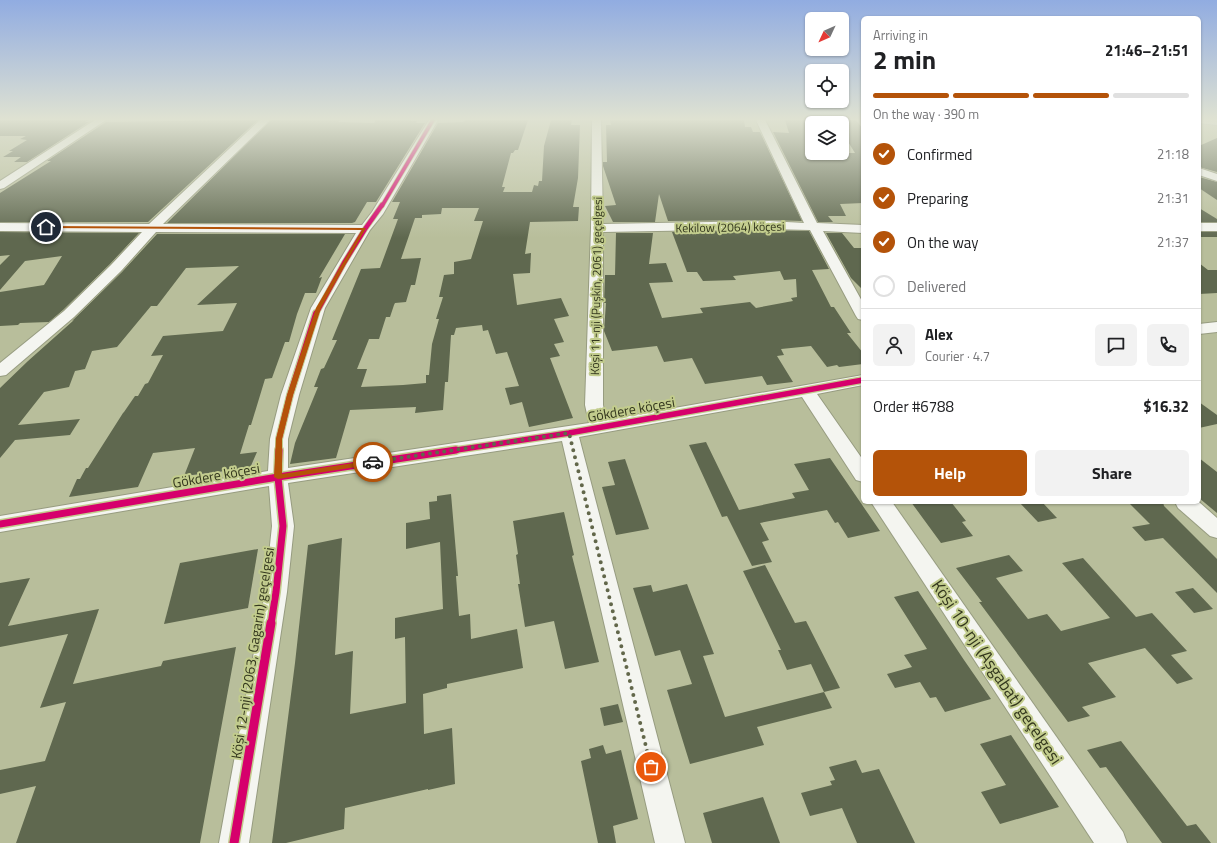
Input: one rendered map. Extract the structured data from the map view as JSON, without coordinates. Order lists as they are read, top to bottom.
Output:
{
  "streets": {
    "street": [
      "Kekilow (2064) köçesi",
      "Köşi 11-nji (Puşkin, 2061) geçelgesi",
      "Gökdere köçesi",
      "Köşi 12-nji (2063, Gagarin) geçelgesi",
      "Köşi 10-nji (Aşgabat) geçelgesi"
    ]
  },
  "crossings": [
    ["Kekilow (2064) köçesi", "Köşi 11-nji (Puşkin, 2061) geçelgesi"],
    ["Köşi 11-nji (Puşkin, 2061) geçelgesi", "Gökdere köçesi"],
    ["Gökdere köçesi", "Köşi 12-nji (2063, Gagarin) geçelgesi"]
  ],
  "north": "bottom left",
  "page": {
    "heading": ["2 min", "Arriving in", "21:46–21:51"],
    "panel": [
      "Alex",
      "Courier · 4.7",
      "Order #6788",
      "$16.32"
    ],
    "bar": "On the way · 390 m",
    "list": [
      ["Confirmed", "21:18"],
      ["Preparing", "21:31"],
      ["On the way", "21:37"],
      "Delivered"
    ],
    "buttons": ["Help", "Share"]
  }
}
